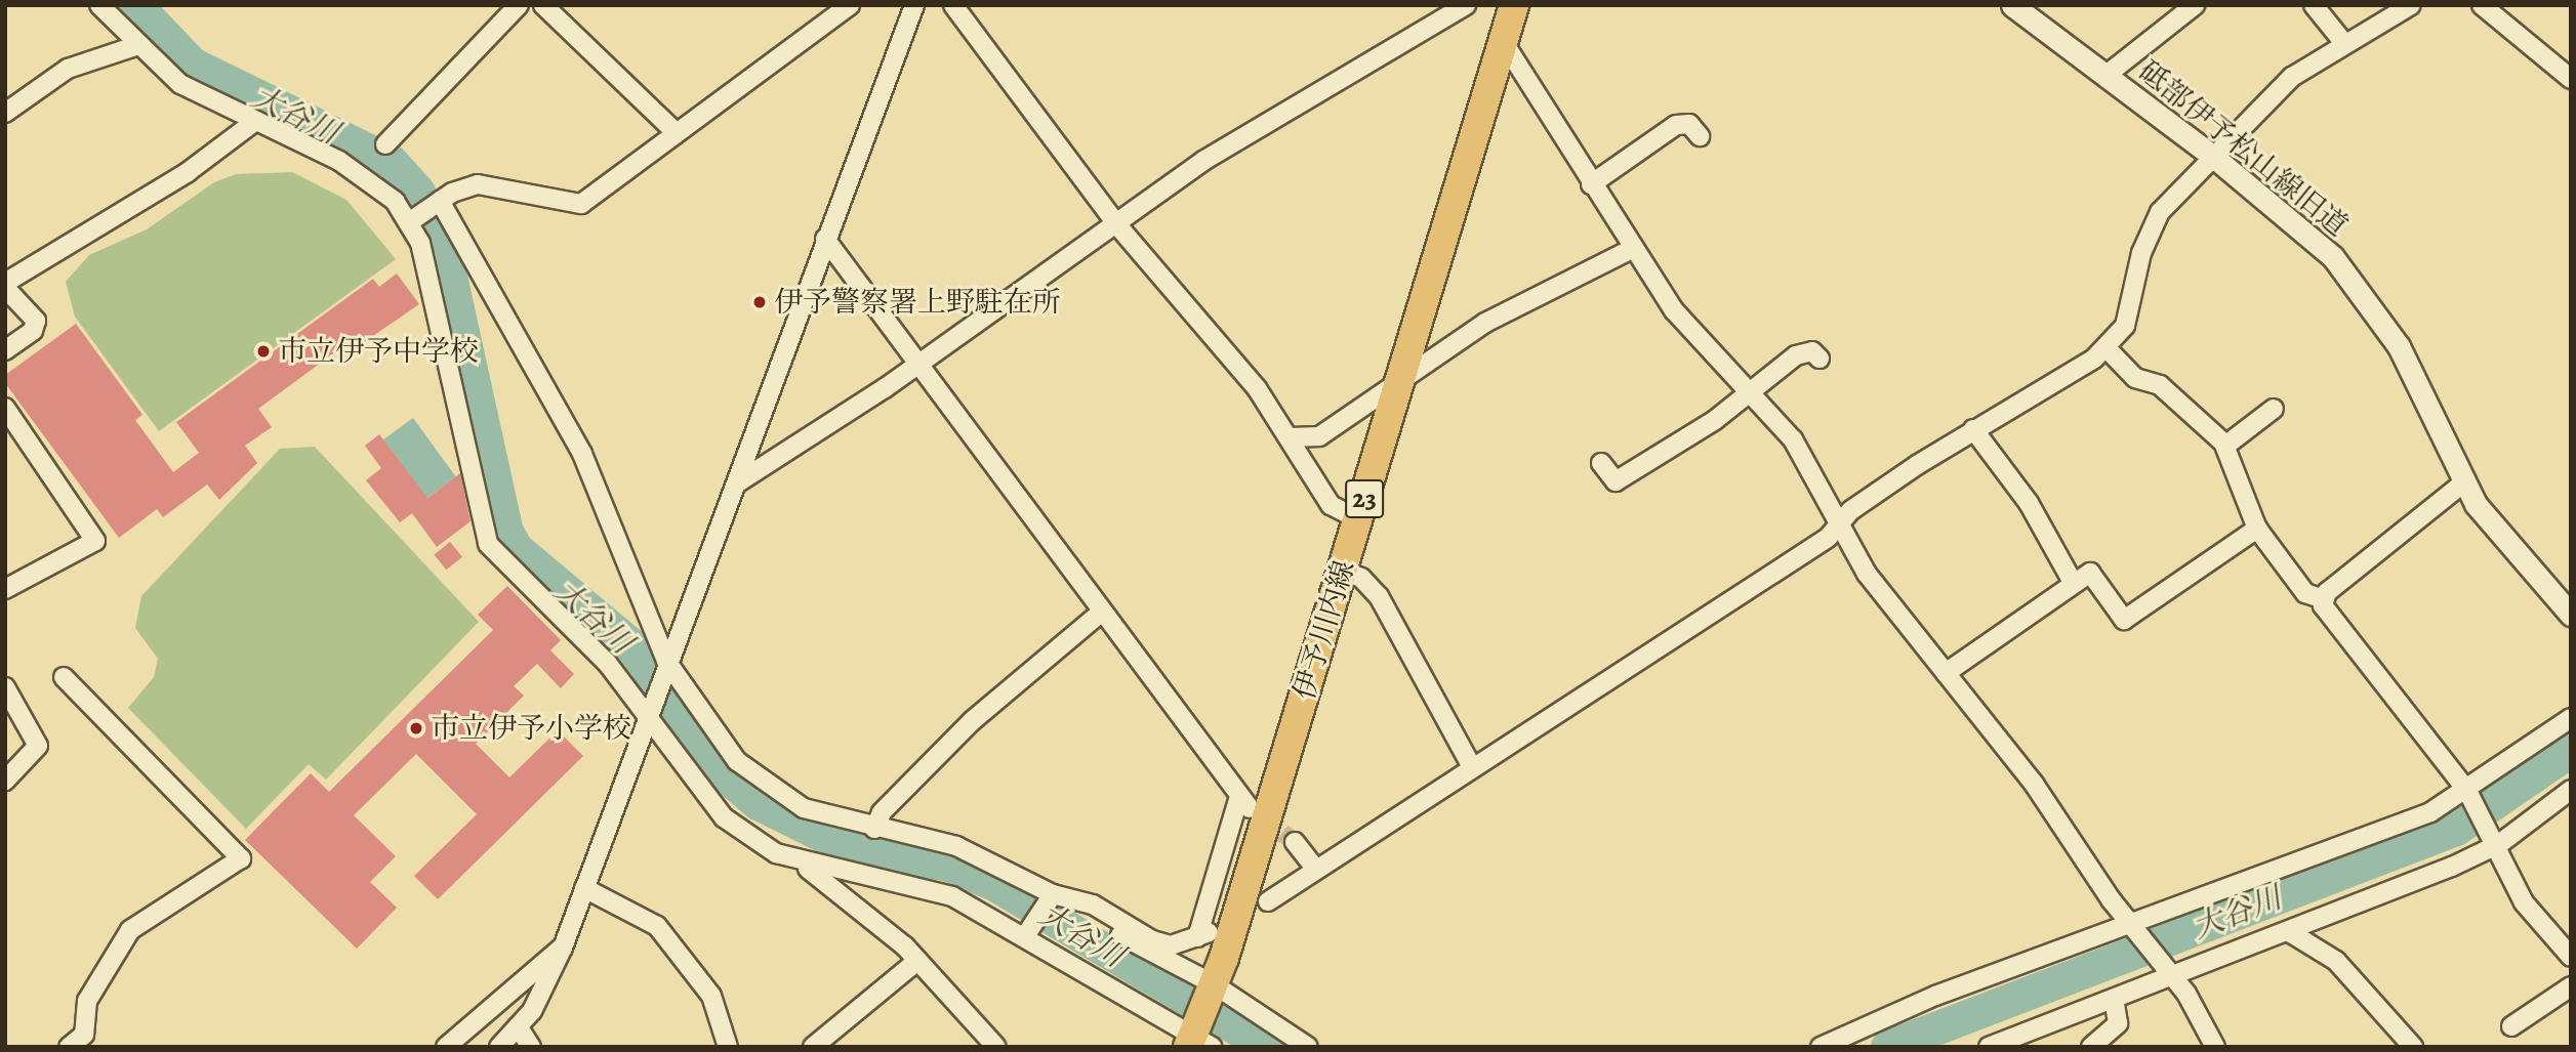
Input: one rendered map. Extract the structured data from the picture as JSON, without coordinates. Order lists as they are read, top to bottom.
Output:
{
  "streets": {
    "main road": ["23", "伊予川内線"],
    "street": ["砥部伊予松山線旧道"]
  },
  "water": ["大谷川"],
  "places": ["伊予警察署上野駐在所", "市立伊予中学校", "市立伊予小学校"]
}
